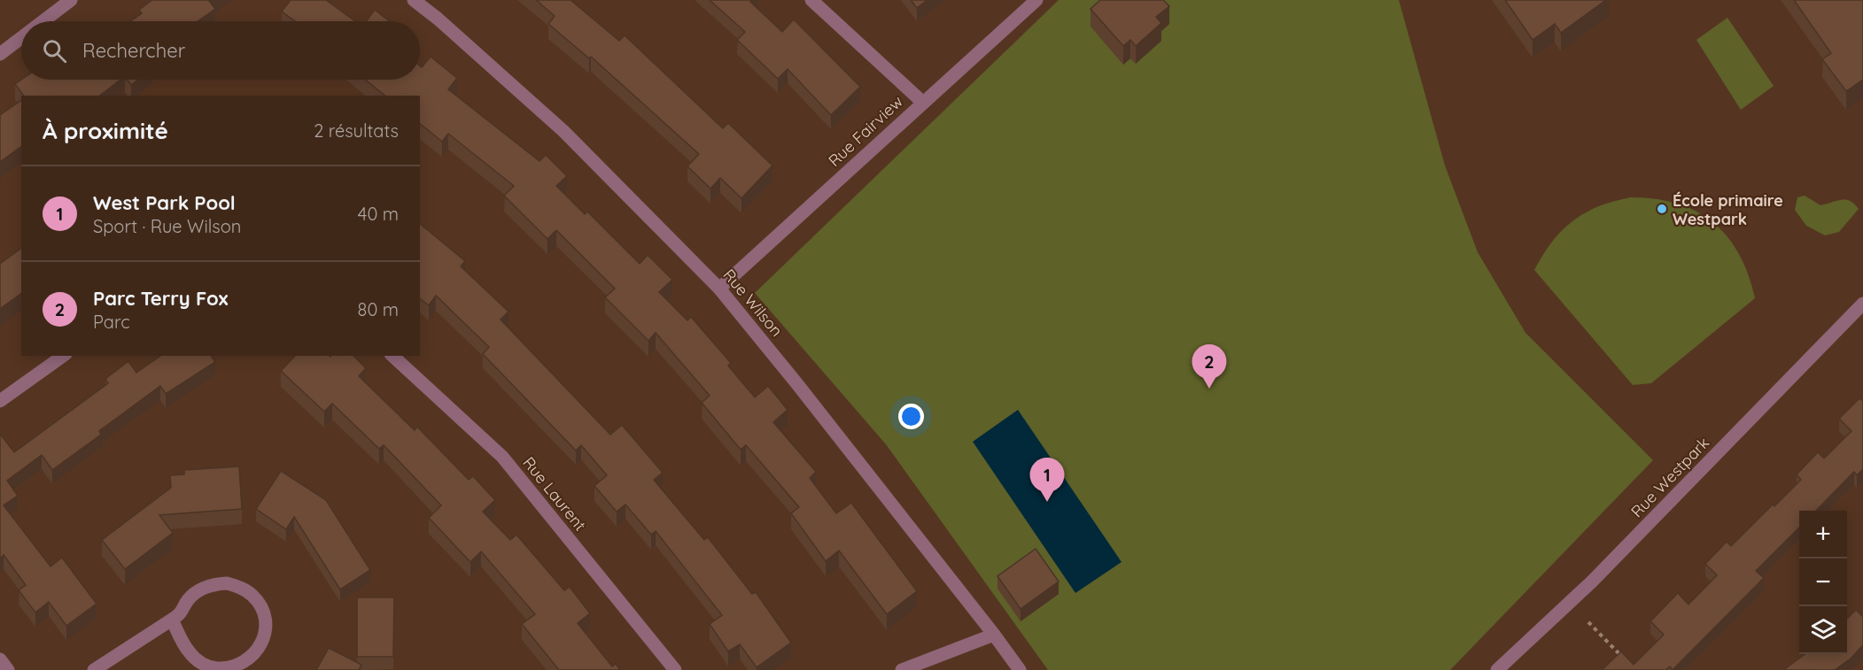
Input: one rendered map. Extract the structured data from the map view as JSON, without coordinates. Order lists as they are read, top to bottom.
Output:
{
  "streets": {
    "street": [
      "Rue Fairview",
      "Rue Wilson",
      "Rue Westpark",
      "Rue Laurent"
    ]
  },
  "crossings": [
    ["Rue Fairview", "Rue Wilson"]
  ],
  "places": ["École primaire Westpark"],
  "page": {
    "search": "Rechercher",
    "heading": ["À proximité", "2 résultats"],
    "list": [
      {
        "mark": "1",
        "name": "West Park Pool",
        "note": "Sport · Rue Wilson",
        "value": "40 m"
      },
      {
        "mark": "2",
        "name": "Parc Terry Fox",
        "note": "Parc",
        "value": "80 m"
      }
    ],
    "pins": ["2", "1"],
    "map_buttons": ["+", "−"]
  }
}
